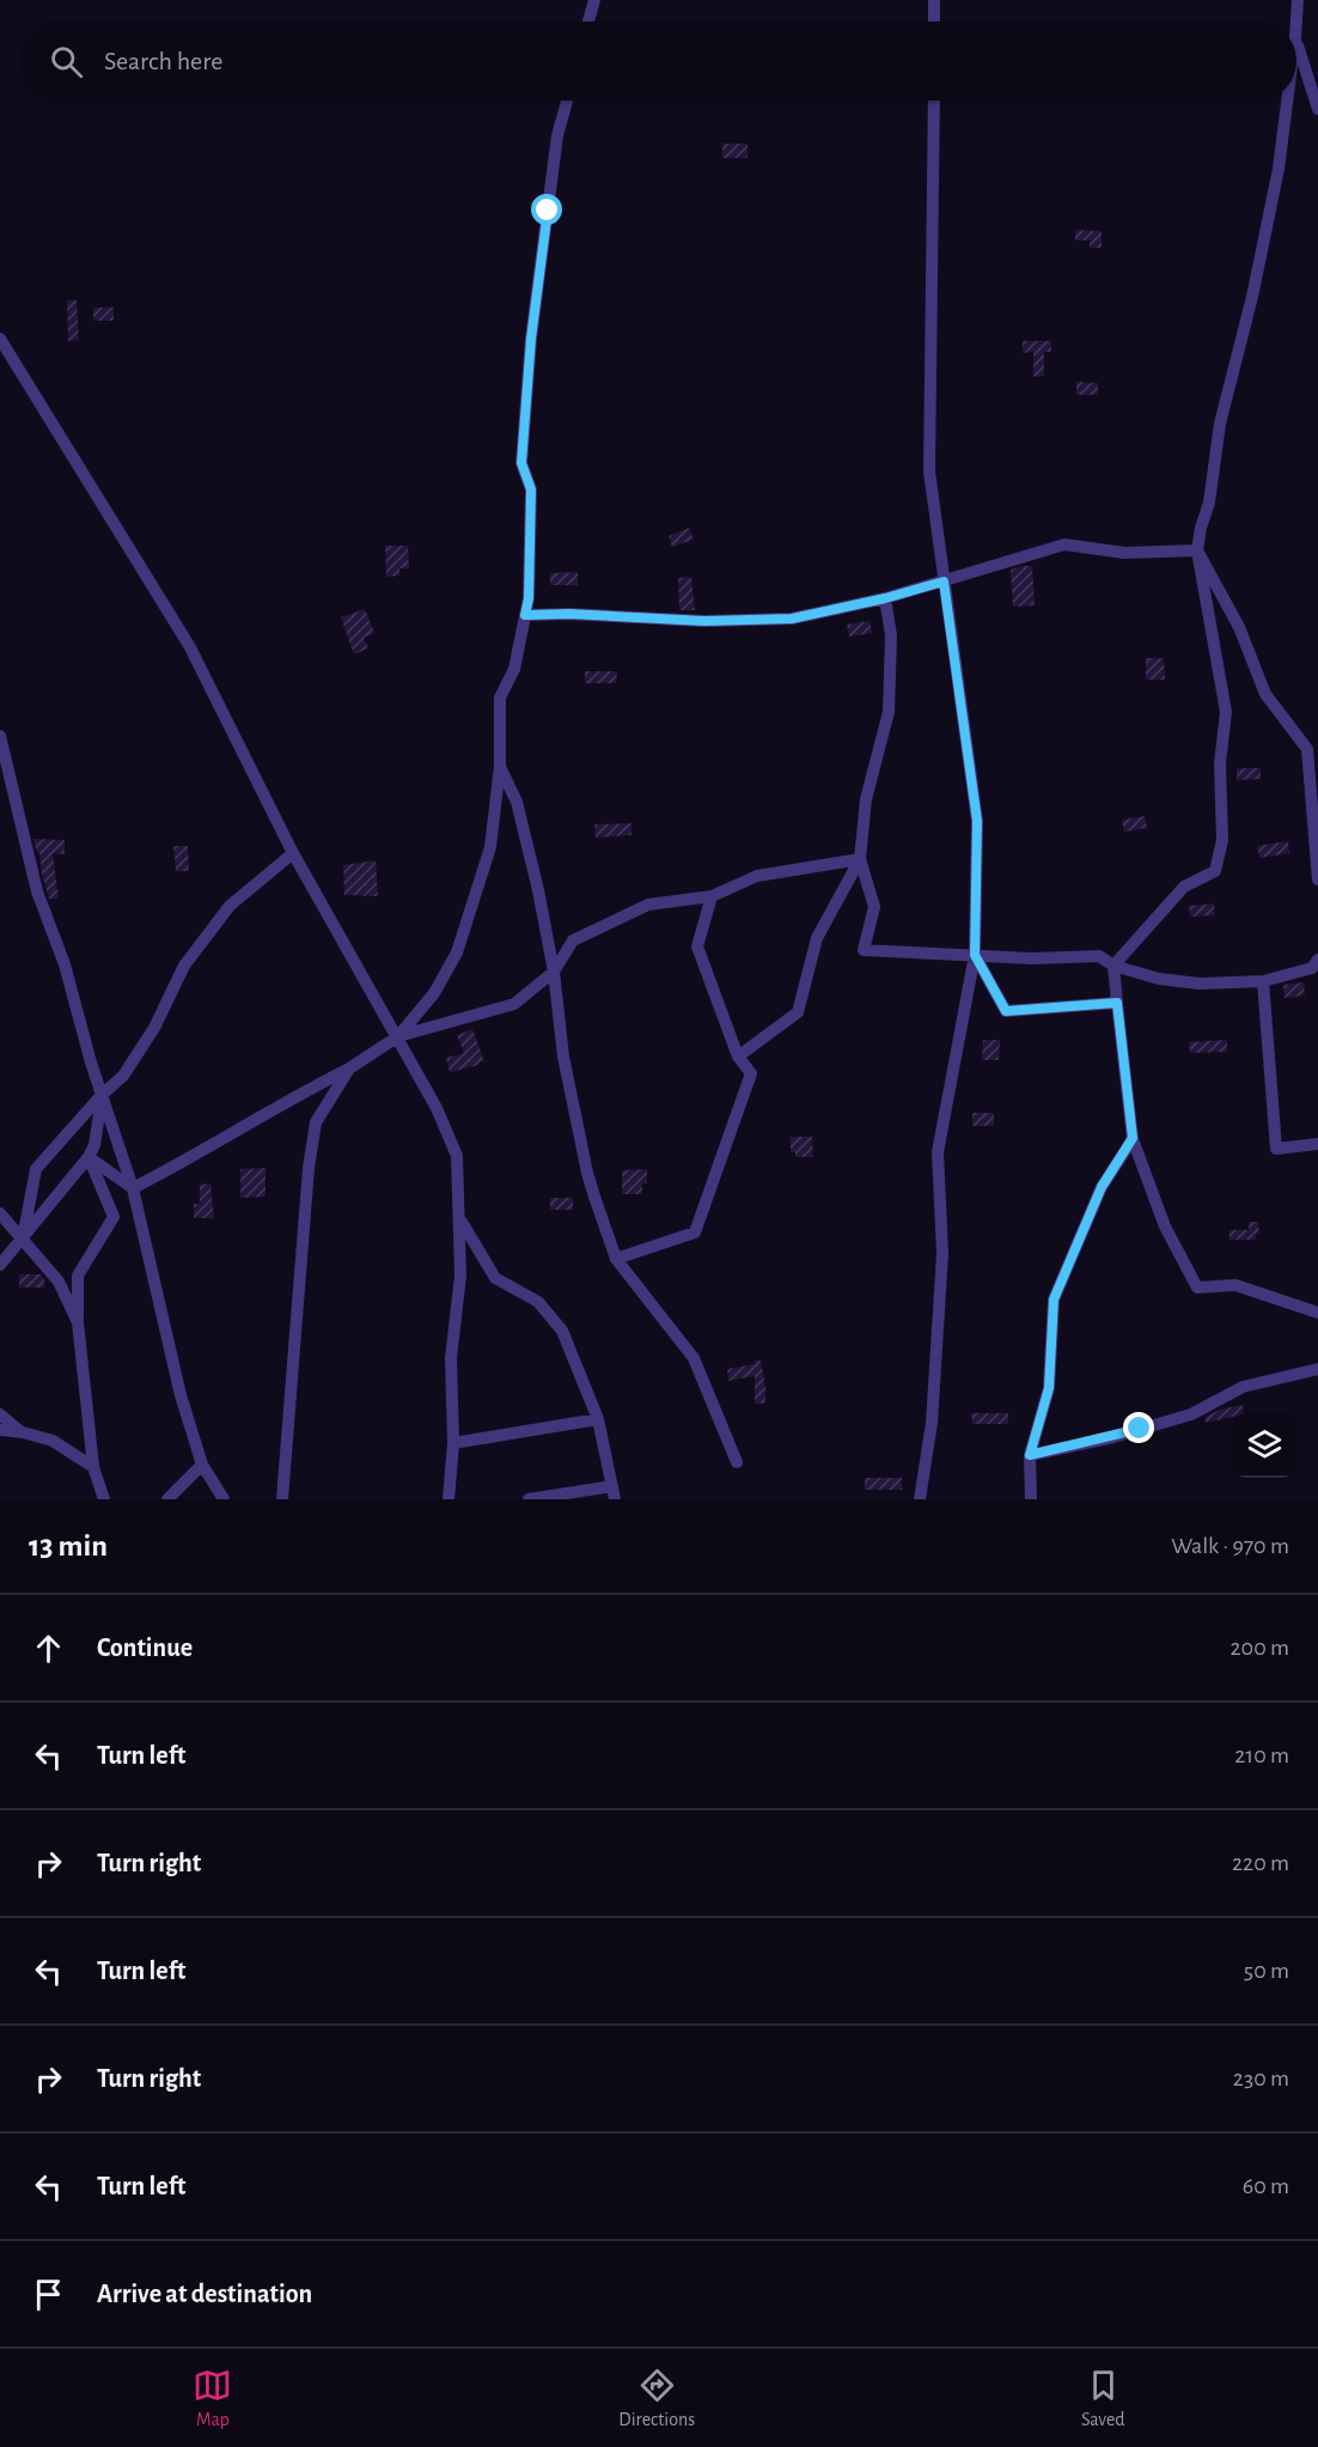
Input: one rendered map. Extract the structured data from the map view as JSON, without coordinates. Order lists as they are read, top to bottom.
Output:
{
  "page": {
    "search": "Search here",
    "heading": ["13 min", "Walk · 970 m"],
    "list": [
      ["Continue", "200 m"],
      ["Turn left", "210 m"],
      ["Turn right", "220 m"],
      ["Turn left", "50 m"],
      ["Turn right", "230 m"],
      ["Turn left", "60 m"],
      "Arrive at destination"
    ],
    "nav": ["Map", "Directions", "Saved"]
  }
}
